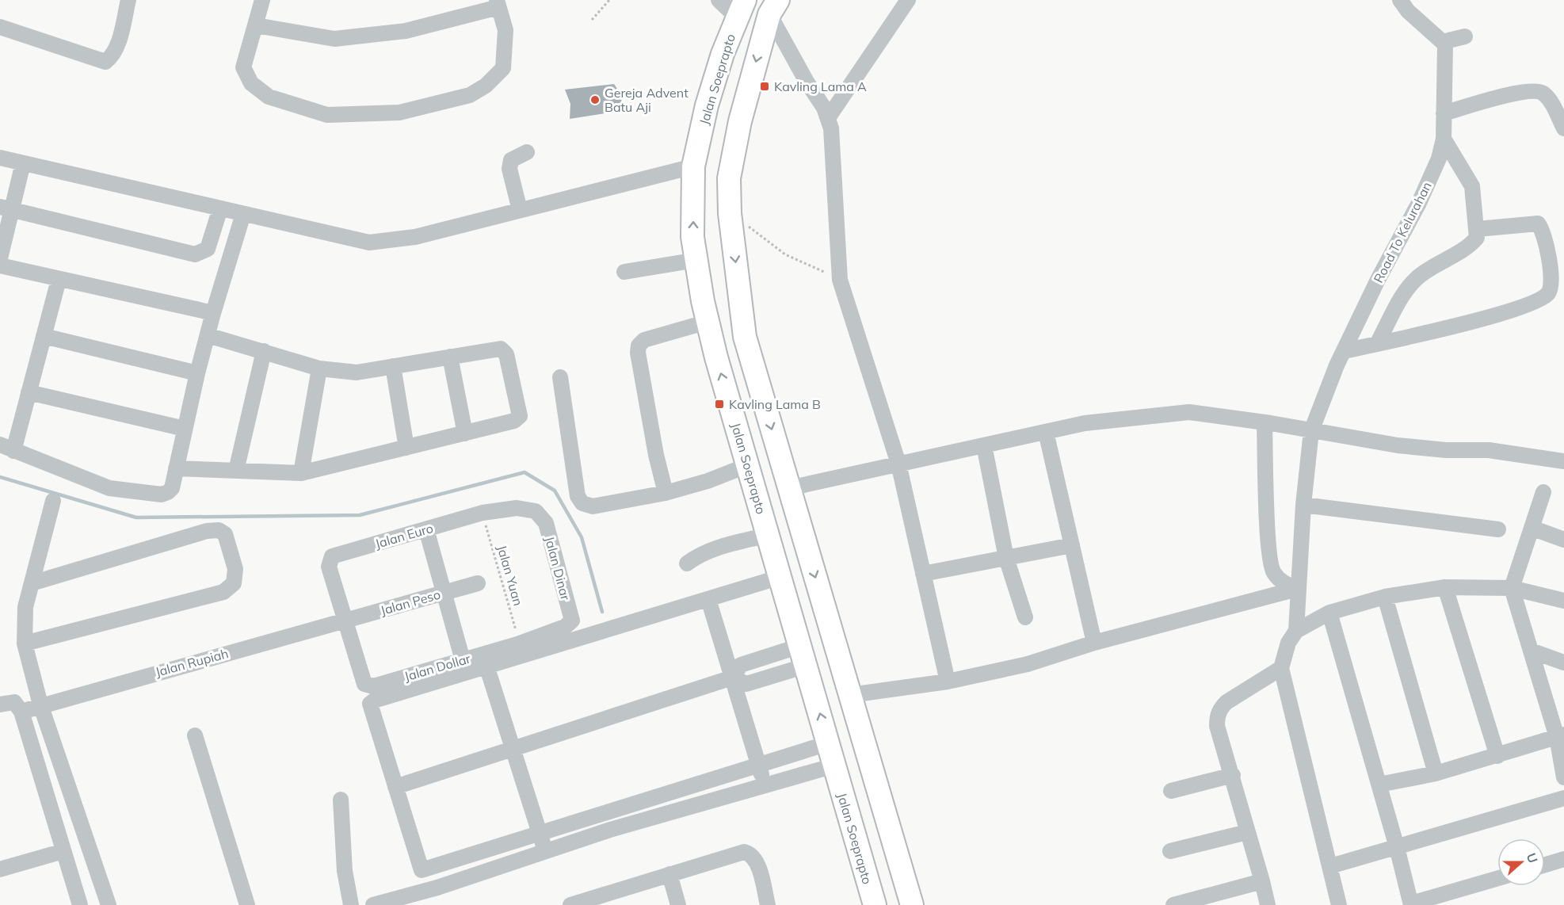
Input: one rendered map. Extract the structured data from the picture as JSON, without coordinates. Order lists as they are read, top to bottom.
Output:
{
  "streets": {
    "highway": ["Jalan Soeprapto"],
    "street": [
      "Road To Kelurahan",
      "Jalan Euro",
      "Jalan Dinar",
      "Jalan Peso",
      "Jalan Rupiah",
      "Jalan Dollar"
    ],
    "path": ["Jalan Yuan"]
  },
  "crossings": [
    ["Jalan Euro", "Jalan Dinar"],
    ["Jalan Euro", "Jalan Yuan"],
    ["Jalan Euro", "Jalan Peso"],
    ["Jalan Euro", "Jalan Rupiah"],
    ["Jalan Euro", "Jalan Dollar"],
    ["Jalan Dinar", "Jalan Dollar"],
    ["Jalan Yuan", "Jalan Dollar"],
    ["Jalan Peso", "Jalan Rupiah"],
    ["Jalan Peso", "Jalan Dollar"],
    ["Jalan Rupiah", "Jalan Dollar"]
  ],
  "places": {
    "transit": ["Kavling Lama A", "Kavling Lama B"],
    "other": ["Gereja Advent Batu Aji"]
  },
  "north": "right"
}
